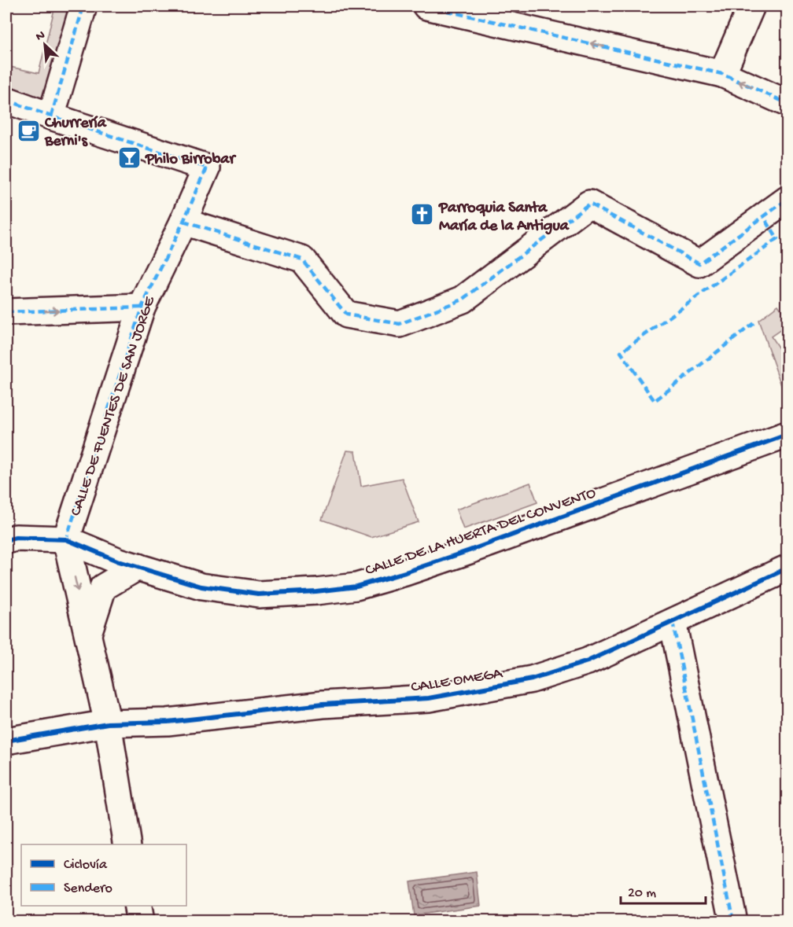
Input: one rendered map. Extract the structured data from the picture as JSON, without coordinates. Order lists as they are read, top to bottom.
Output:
{
  "streets": {
    "street": ["CALLE DE FUENTES DE SAN JORGE", "CALLE DE LA HUERTA DEL CONVENTO", "CALLE OMEGA"]
  },
  "crossings": [
    ["CALLE DE FUENTES DE SAN JORGE", "CALLE DE LA HUERTA DEL CONVENTO"]
  ],
  "places": {
    "cafe": ["Churrería Berni's"],
    "bar": ["Philo Birrobar"],
    "church": ["Parroquia Santa María de la Antigua"]
  },
  "legend": ["Ciclovía", "Sendero"],
  "scale_bar": "20 m",
  "north": "top left"
}
